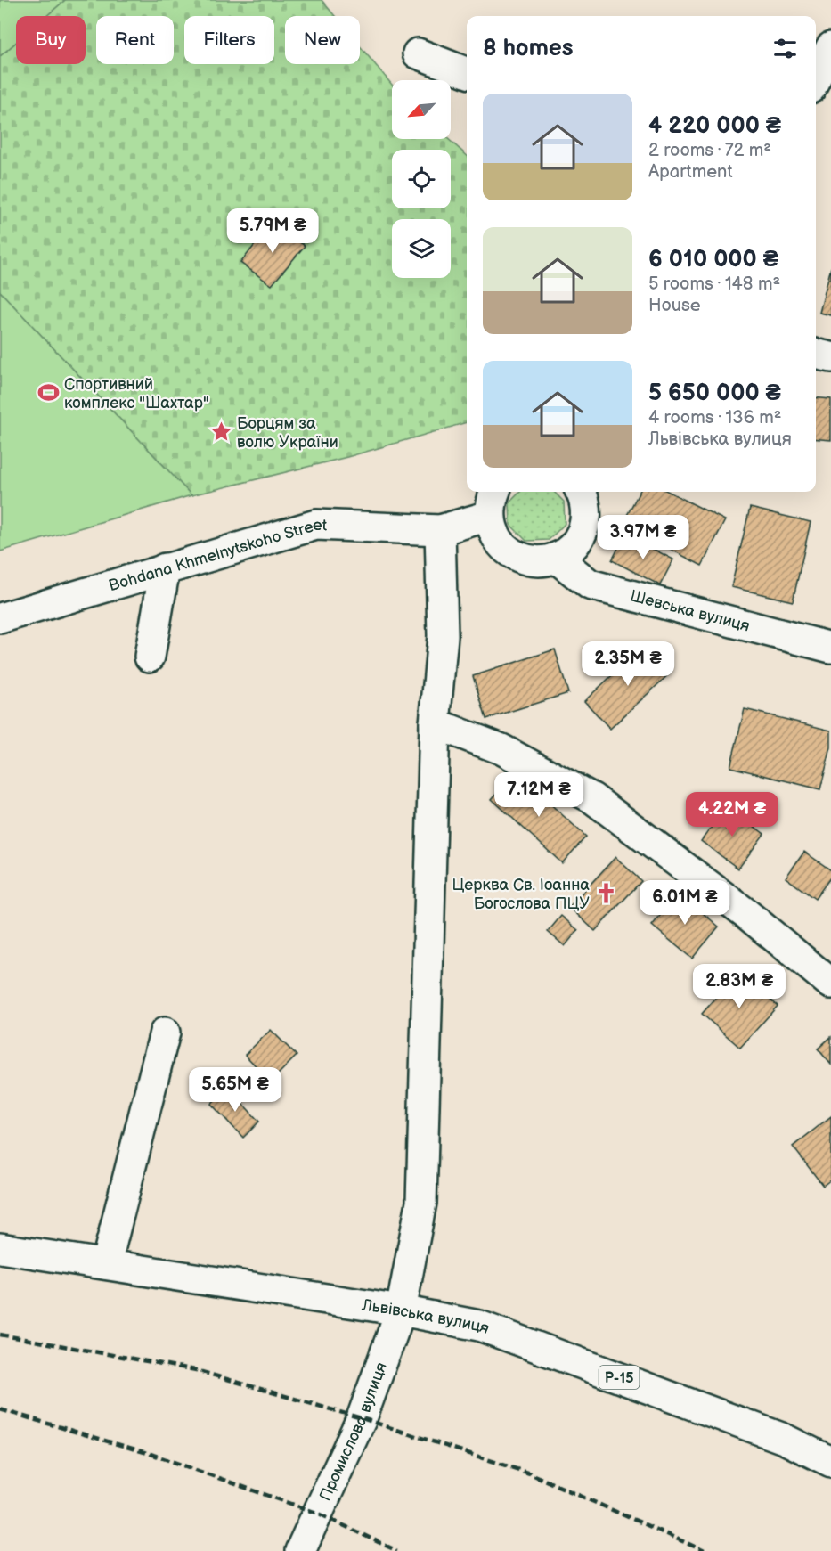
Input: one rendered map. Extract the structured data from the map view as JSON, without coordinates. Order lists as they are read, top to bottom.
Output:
{
  "streets": {
    "main road": [
      "Bohdana Khmelnytskoho Street",
      "Шевська вулиця",
      "Львівська вулиця",
      "Р-15",
      "Промислова вулиця"
    ]
  },
  "crossings": [
    ["Bohdana Khmelnytskoho Street", "Промислова вулиця"],
    ["Львівська вулиця", "Промислова вулиця"]
  ],
  "places": {
    "sports": ["Спортивний комплекс \"Шахтар\""],
    "place": ["Борцям за волю України"],
    "church": ["Церква Св. Іоанна Богослова ПЦУ"]
  },
  "north": "bottom left",
  "page": {
    "chip": [
      "Buy",
      "Rent",
      "Filters",
      "New"
    ],
    "heading": "8 homes",
    "list": [
      {
        "name": "4 220 000 ₴",
        "note": "2 rooms · 72 m² · Apartment"
      },
      {
        "name": "6 010 000 ₴",
        "note": "5 rooms · 148 m² · House"
      },
      {
        "name": "5 650 000 ₴",
        "note": "4 rooms · 136 m² · Львівська вулиця"
      }
    ],
    "price": [
      "5.79M ₴",
      "3.97M ₴",
      "2.35M ₴",
      "7.12M ₴",
      "4.22M ₴",
      "6.01M ₴",
      "2.83M ₴",
      "5.65M ₴"
    ]
  }
}
